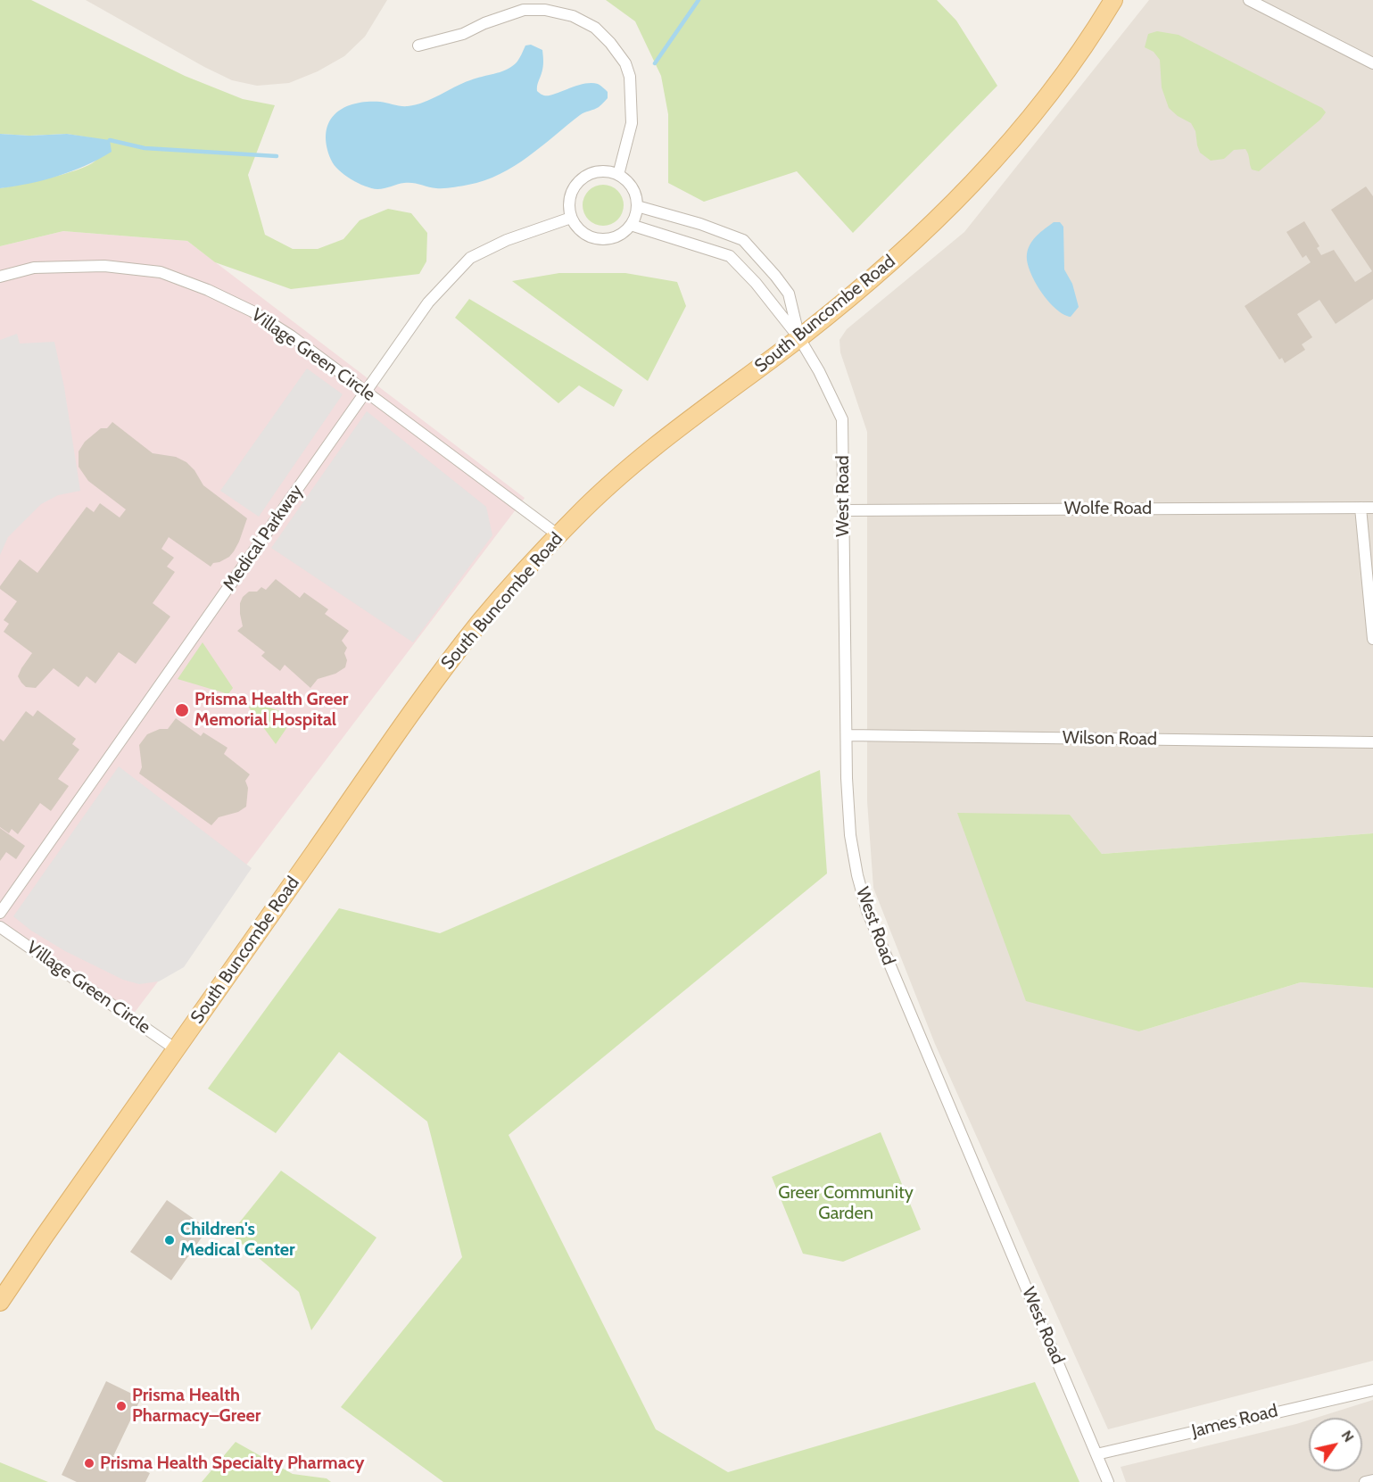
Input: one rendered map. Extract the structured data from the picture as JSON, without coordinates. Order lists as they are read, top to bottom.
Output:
{
  "streets": {
    "main road": ["South Buncombe Road"],
    "street": [
      "Village Green Circle",
      "West Road",
      "Wolfe Road",
      "Medical Parkway",
      "Wilson Road",
      "James Road"
    ]
  },
  "crossings": [
    ["South Buncombe Road", "Village Green Circle"],
    ["South Buncombe Road", "West Road"],
    ["Village Green Circle", "Medical Parkway"],
    ["West Road", "Wolfe Road"],
    ["West Road", "Wilson Road"],
    ["West Road", "James Road"]
  ],
  "parks": ["Greer Community Garden"],
  "places": [
    "Prisma Health Greer Memorial Hospital",
    "Children's Medical Center",
    "Prisma Health Pharmacy–Greer",
    "Prisma Health Specialty Pharmacy"
  ],
  "north": "top right"
}
